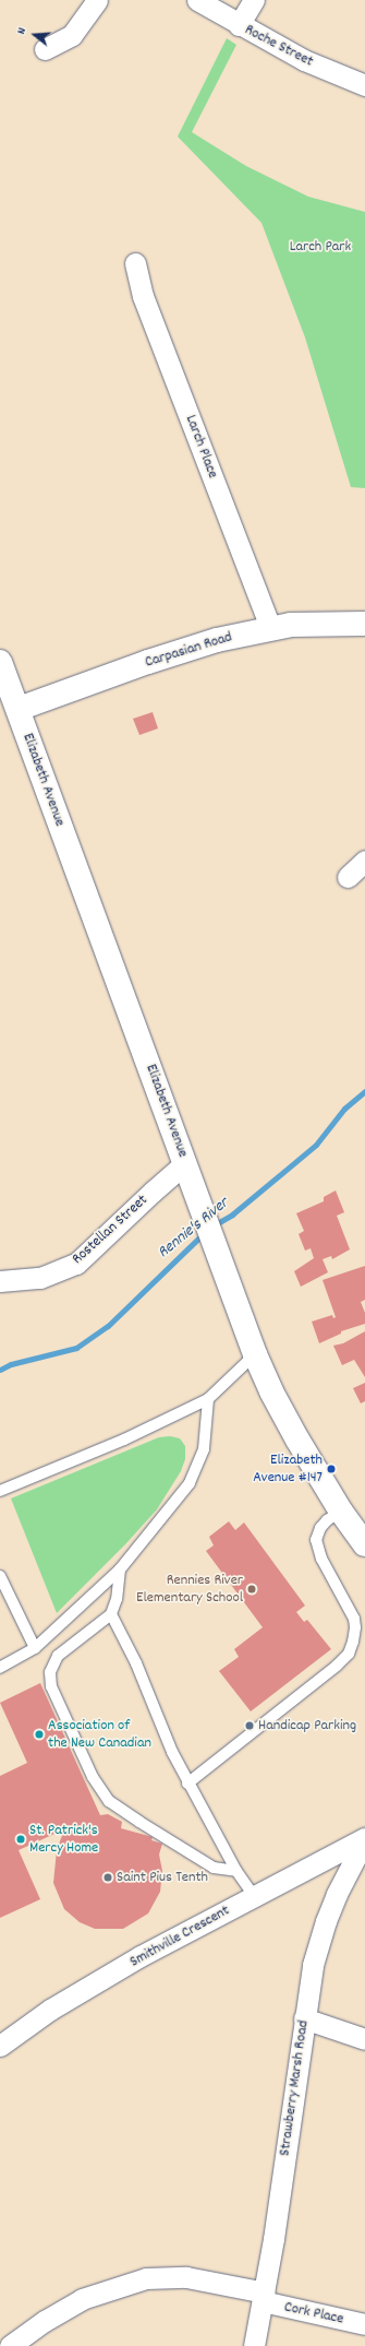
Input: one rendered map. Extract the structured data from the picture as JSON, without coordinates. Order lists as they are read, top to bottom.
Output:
{
  "streets": {
    "main road": ["Carpasian Road", "Elizabeth Avenue"],
    "street": [
      "Roche Street",
      "Larch Place",
      "Rostellan Street",
      "Smithville Crescent",
      "Strawberry Marsh Road",
      "Cork Place"
    ]
  },
  "crossings": [
    ["Larch Place", "Carpasian Road"],
    ["Carpasian Road", "Elizabeth Avenue"],
    ["Elizabeth Avenue", "Rostellan Street"],
    ["Smithville Crescent", "Strawberry Marsh Road"],
    ["Strawberry Marsh Road", "Cork Place"]
  ],
  "water": ["Rennie's River"],
  "parks": ["Larch Park"],
  "places": [
    "Elizabeth Avenue #147",
    "Rennies River Elementary School",
    "Handicap Parking",
    "Association of the New Canadian",
    "St. Patrick's Mercy Home",
    "Saint Pius Tenth"
  ],
  "north": "left"
}
